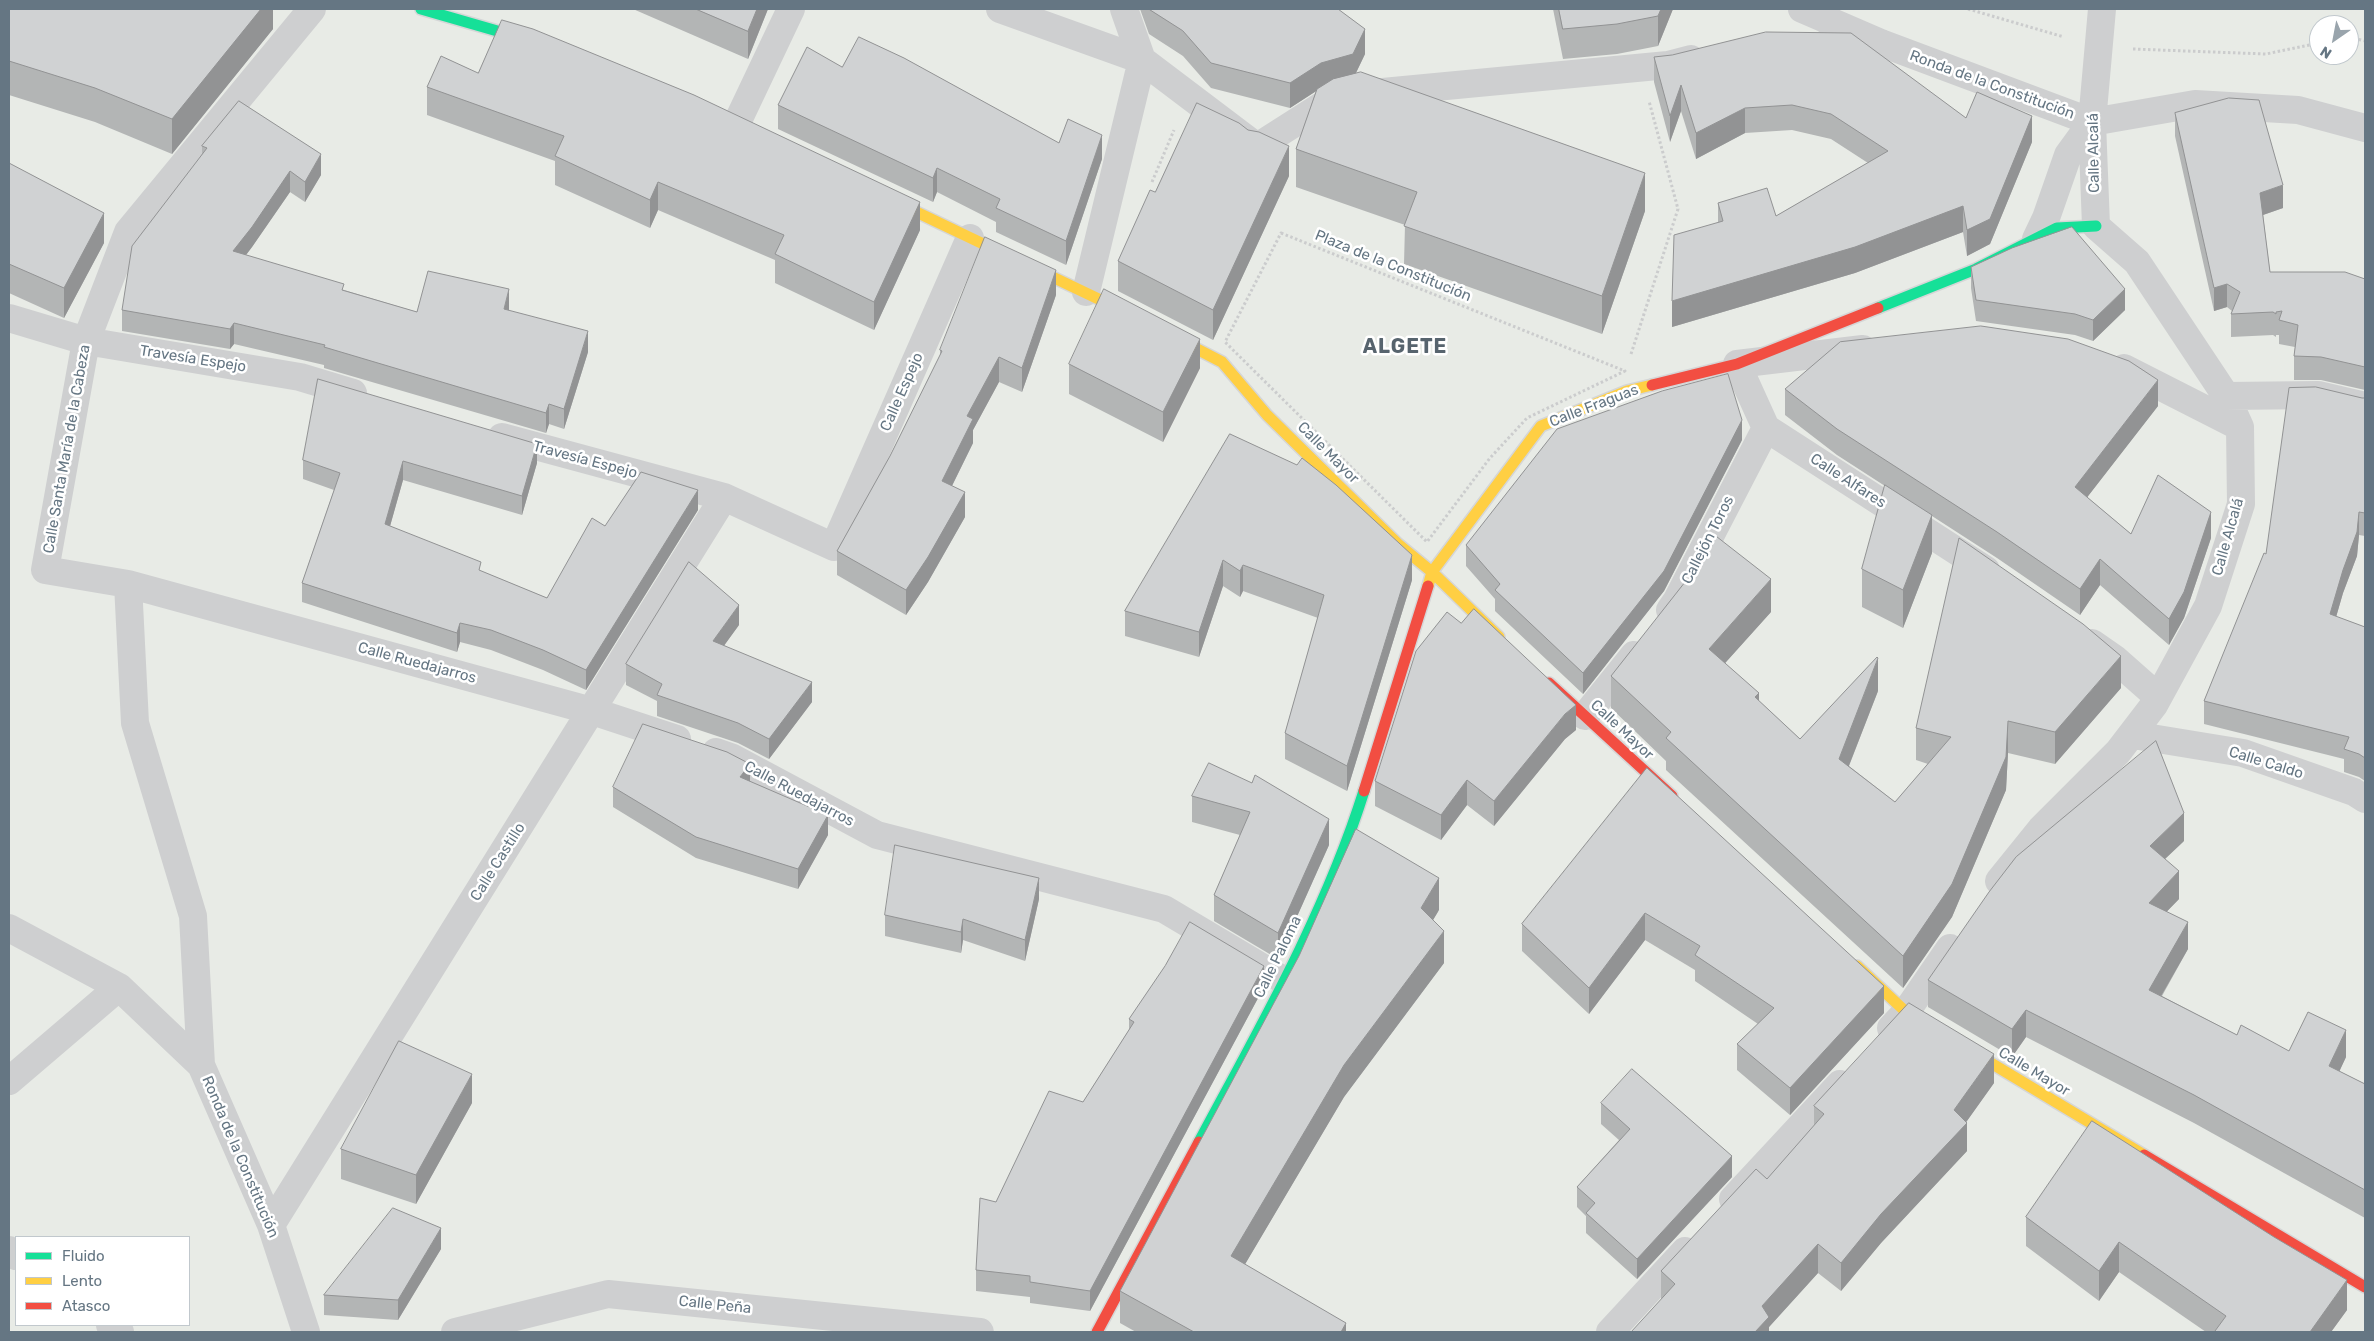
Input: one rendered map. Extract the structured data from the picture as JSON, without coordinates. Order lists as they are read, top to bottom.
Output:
{
  "streets": {
    "street": [
      "Ronda de la Constitución",
      "Calle Alcalá",
      "Travesía Espejo",
      "Calle Espejo",
      "Calle Fraguas",
      "Calle Santa María de la Cabeza",
      "Calle Mayor",
      "Calle Alfares",
      "Callejón Toros",
      "Calle Ruedajarros",
      "Calle Caldo",
      "Calle Castillo",
      "Calle Paloma",
      "Calle Peña"
    ],
    "path": ["Plaza de la Constitución"]
  },
  "crossings": [
    ["Ronda de la Constitución", "Calle Alcalá"],
    ["Ronda de la Constitución", "Calle Castillo"],
    ["Calle Alcalá", "Calle Fraguas"],
    ["Calle Alcalá", "Calle Caldo"],
    ["Travesía Espejo", "Calle Espejo"],
    ["Travesía Espejo", "Calle Santa María de la Cabeza"],
    ["Travesía Espejo", "Calle Castillo"],
    ["Calle Fraguas", "Calle Mayor"],
    ["Calle Fraguas", "Calle Paloma"],
    ["Calle Santa María de la Cabeza", "Calle Ruedajarros"],
    ["Calle Mayor", "Callejón Toros"],
    ["Calle Mayor", "Calle Paloma"],
    ["Calle Alfares", "Callejón Toros"],
    ["Calle Ruedajarros", "Calle Castillo"],
    ["Calle Ruedajarros", "Calle Paloma"]
  ],
  "districts": ["ALGETE"],
  "legend": ["Fluido", "Lento", "Atasco"],
  "north": "bottom left"
}
